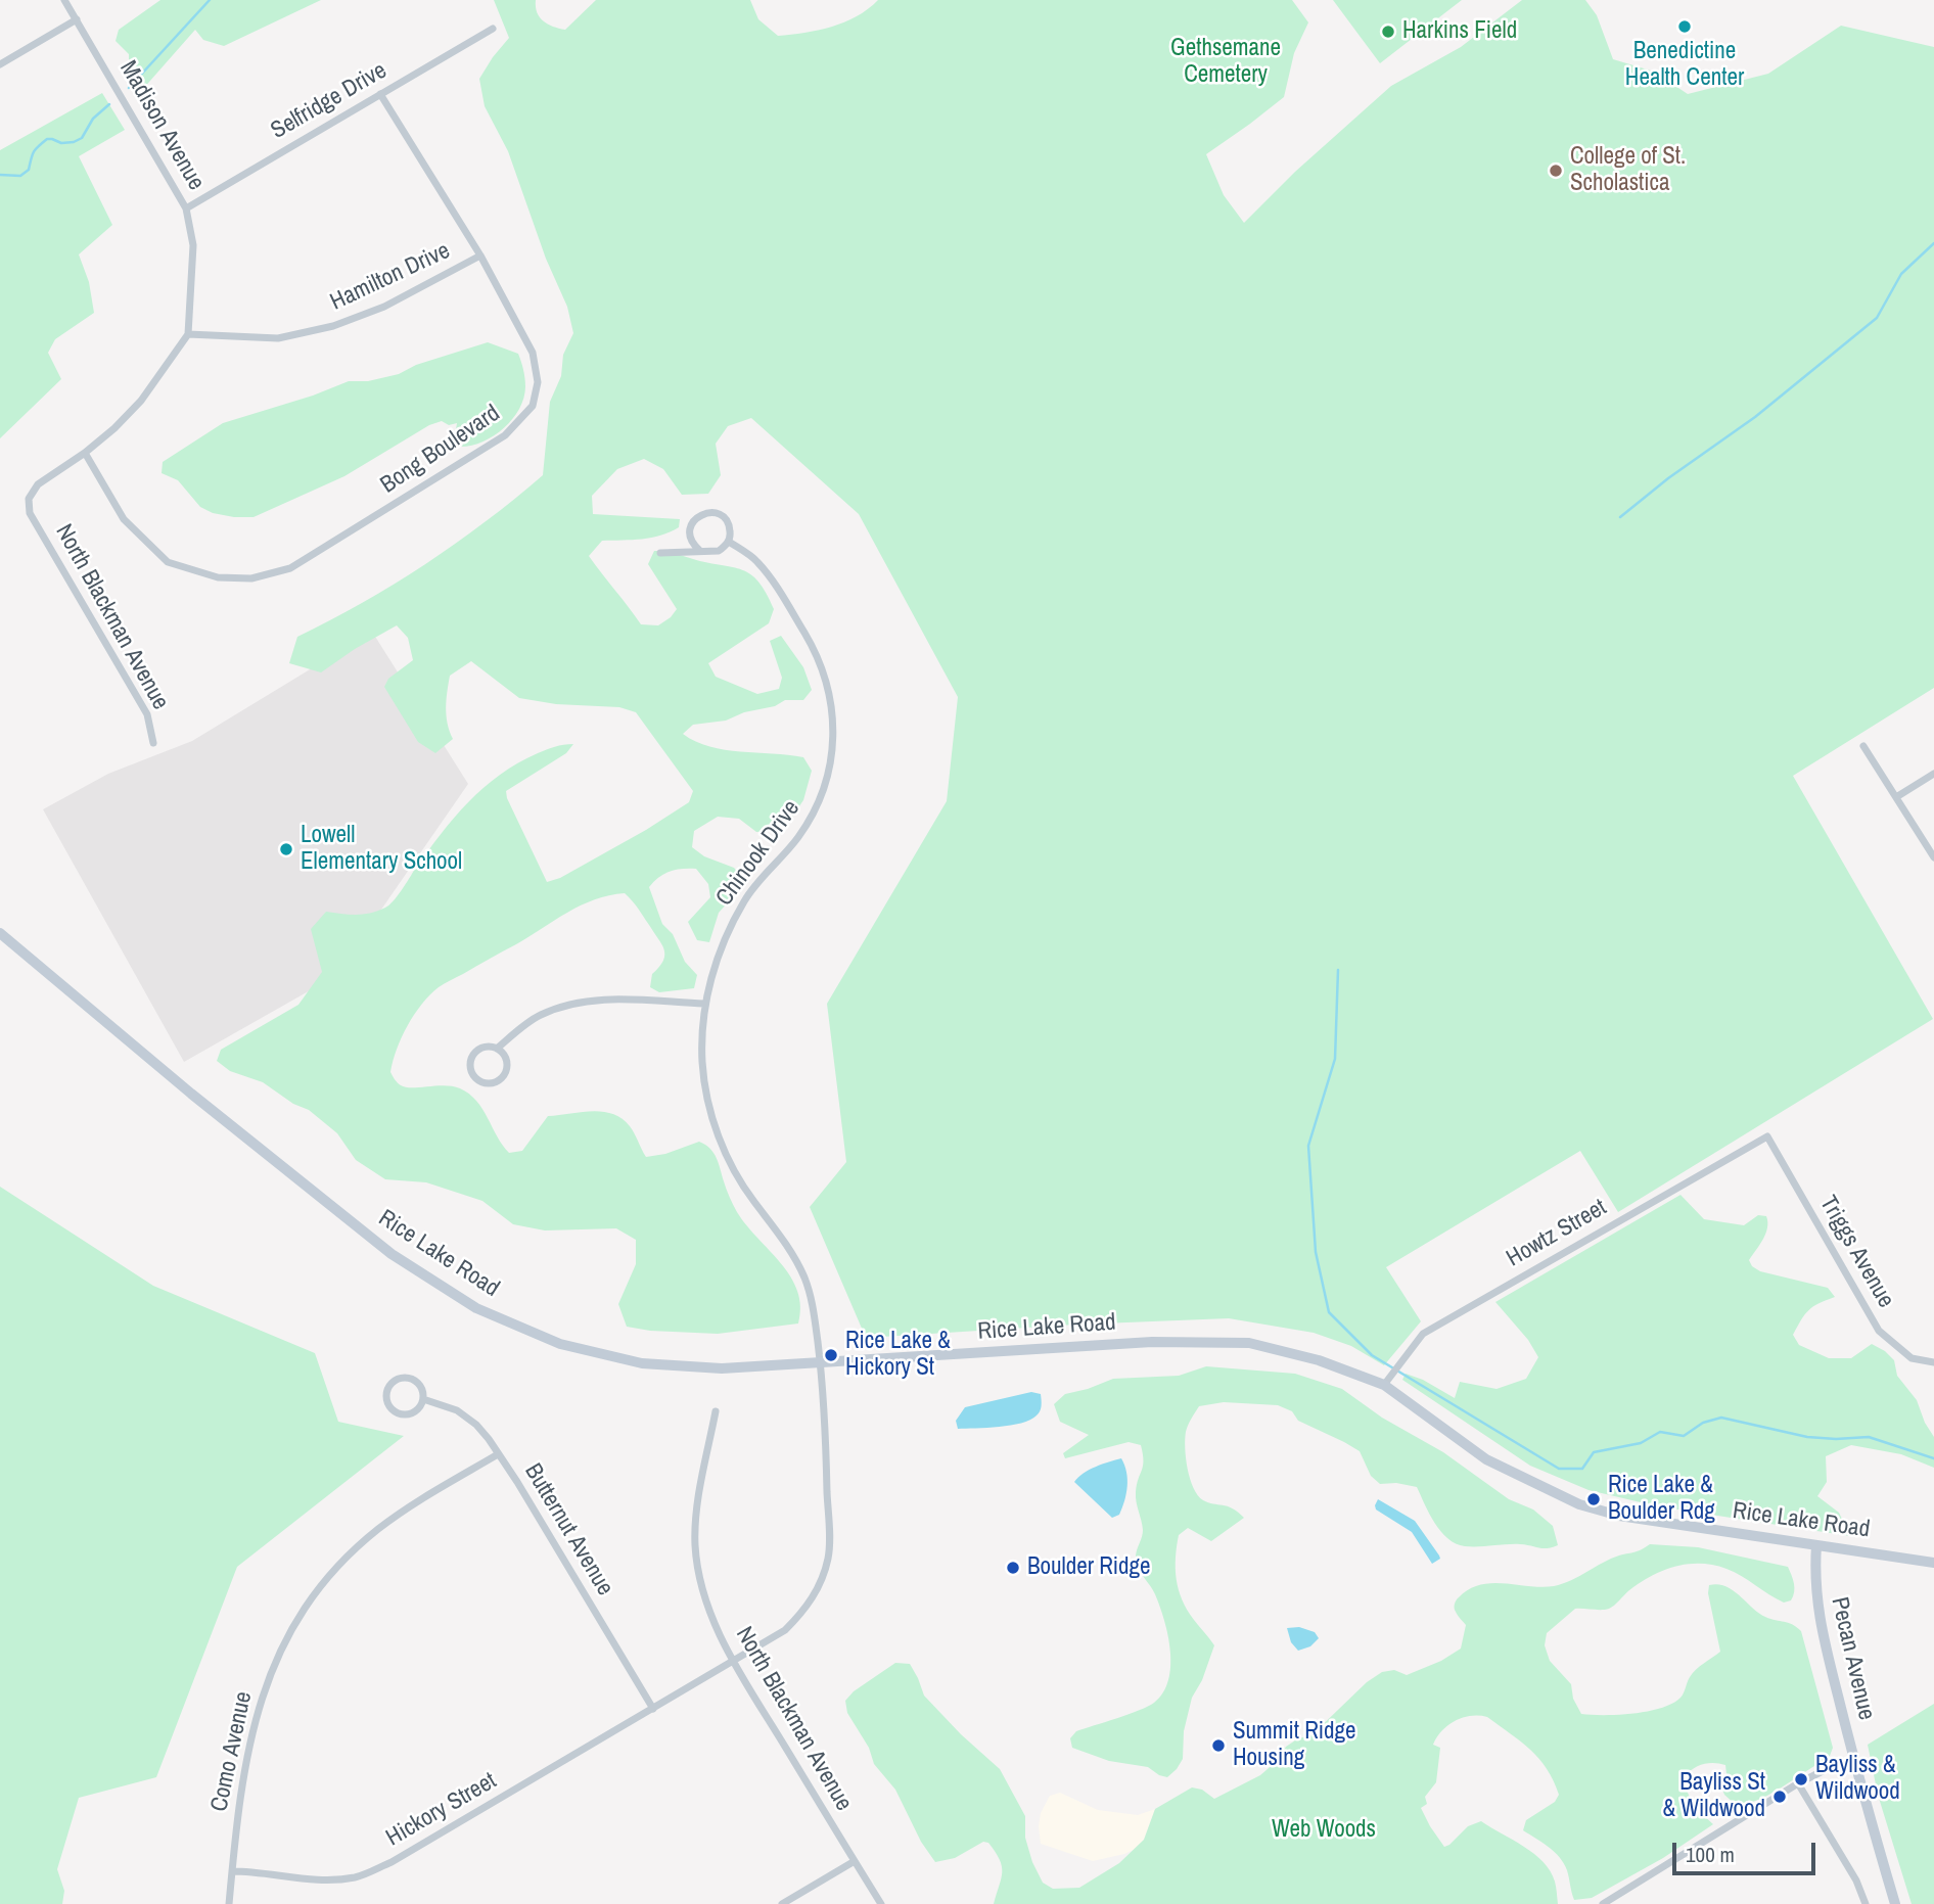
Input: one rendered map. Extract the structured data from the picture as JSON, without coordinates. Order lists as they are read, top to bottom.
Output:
{
  "streets": {
    "main road": ["Rice Lake Road", "Pecan Avenue"],
    "street": [
      "Selfridge Drive",
      "Madison Avenue",
      "Hamilton Drive",
      "Bong Boulevard",
      "North Blackman Avenue",
      "Chinook Drive",
      "Howtz Street",
      "Triggs Avenue",
      "Butternut Avenue",
      "Como Avenue",
      "Hickory Street"
    ]
  },
  "crossings": [
    ["Selfridge Drive", "Madison Avenue"],
    ["Selfridge Drive", "Bong Boulevard"],
    ["Madison Avenue", "Hamilton Drive"],
    ["Hamilton Drive", "Bong Boulevard"],
    ["Bong Boulevard", "North Blackman Avenue"],
    ["North Blackman Avenue", "Hickory Street"],
    ["Chinook Drive", "Rice Lake Road"],
    ["Howtz Street", "Triggs Avenue"],
    ["Howtz Street", "Rice Lake Road"],
    ["Rice Lake Road", "Pecan Avenue"],
    ["Butternut Avenue", "Como Avenue"],
    ["Butternut Avenue", "Hickory Street"],
    ["Como Avenue", "Hickory Street"]
  ],
  "parks": ["Gethsemane Cemetery", "Web Woods"],
  "places": [
    "Benedictine Health Center",
    "Harkins Field",
    "College of St. Scholastica",
    "Lowell Elementary School",
    "Rice Lake & Hickory St",
    "Rice Lake & Boulder Rdg",
    "Boulder Ridge",
    "Summit Ridge Housing",
    "Bayliss & Wildwood",
    "Bayliss St & Wildwood"
  ],
  "scale_bar": "100 m"
}
